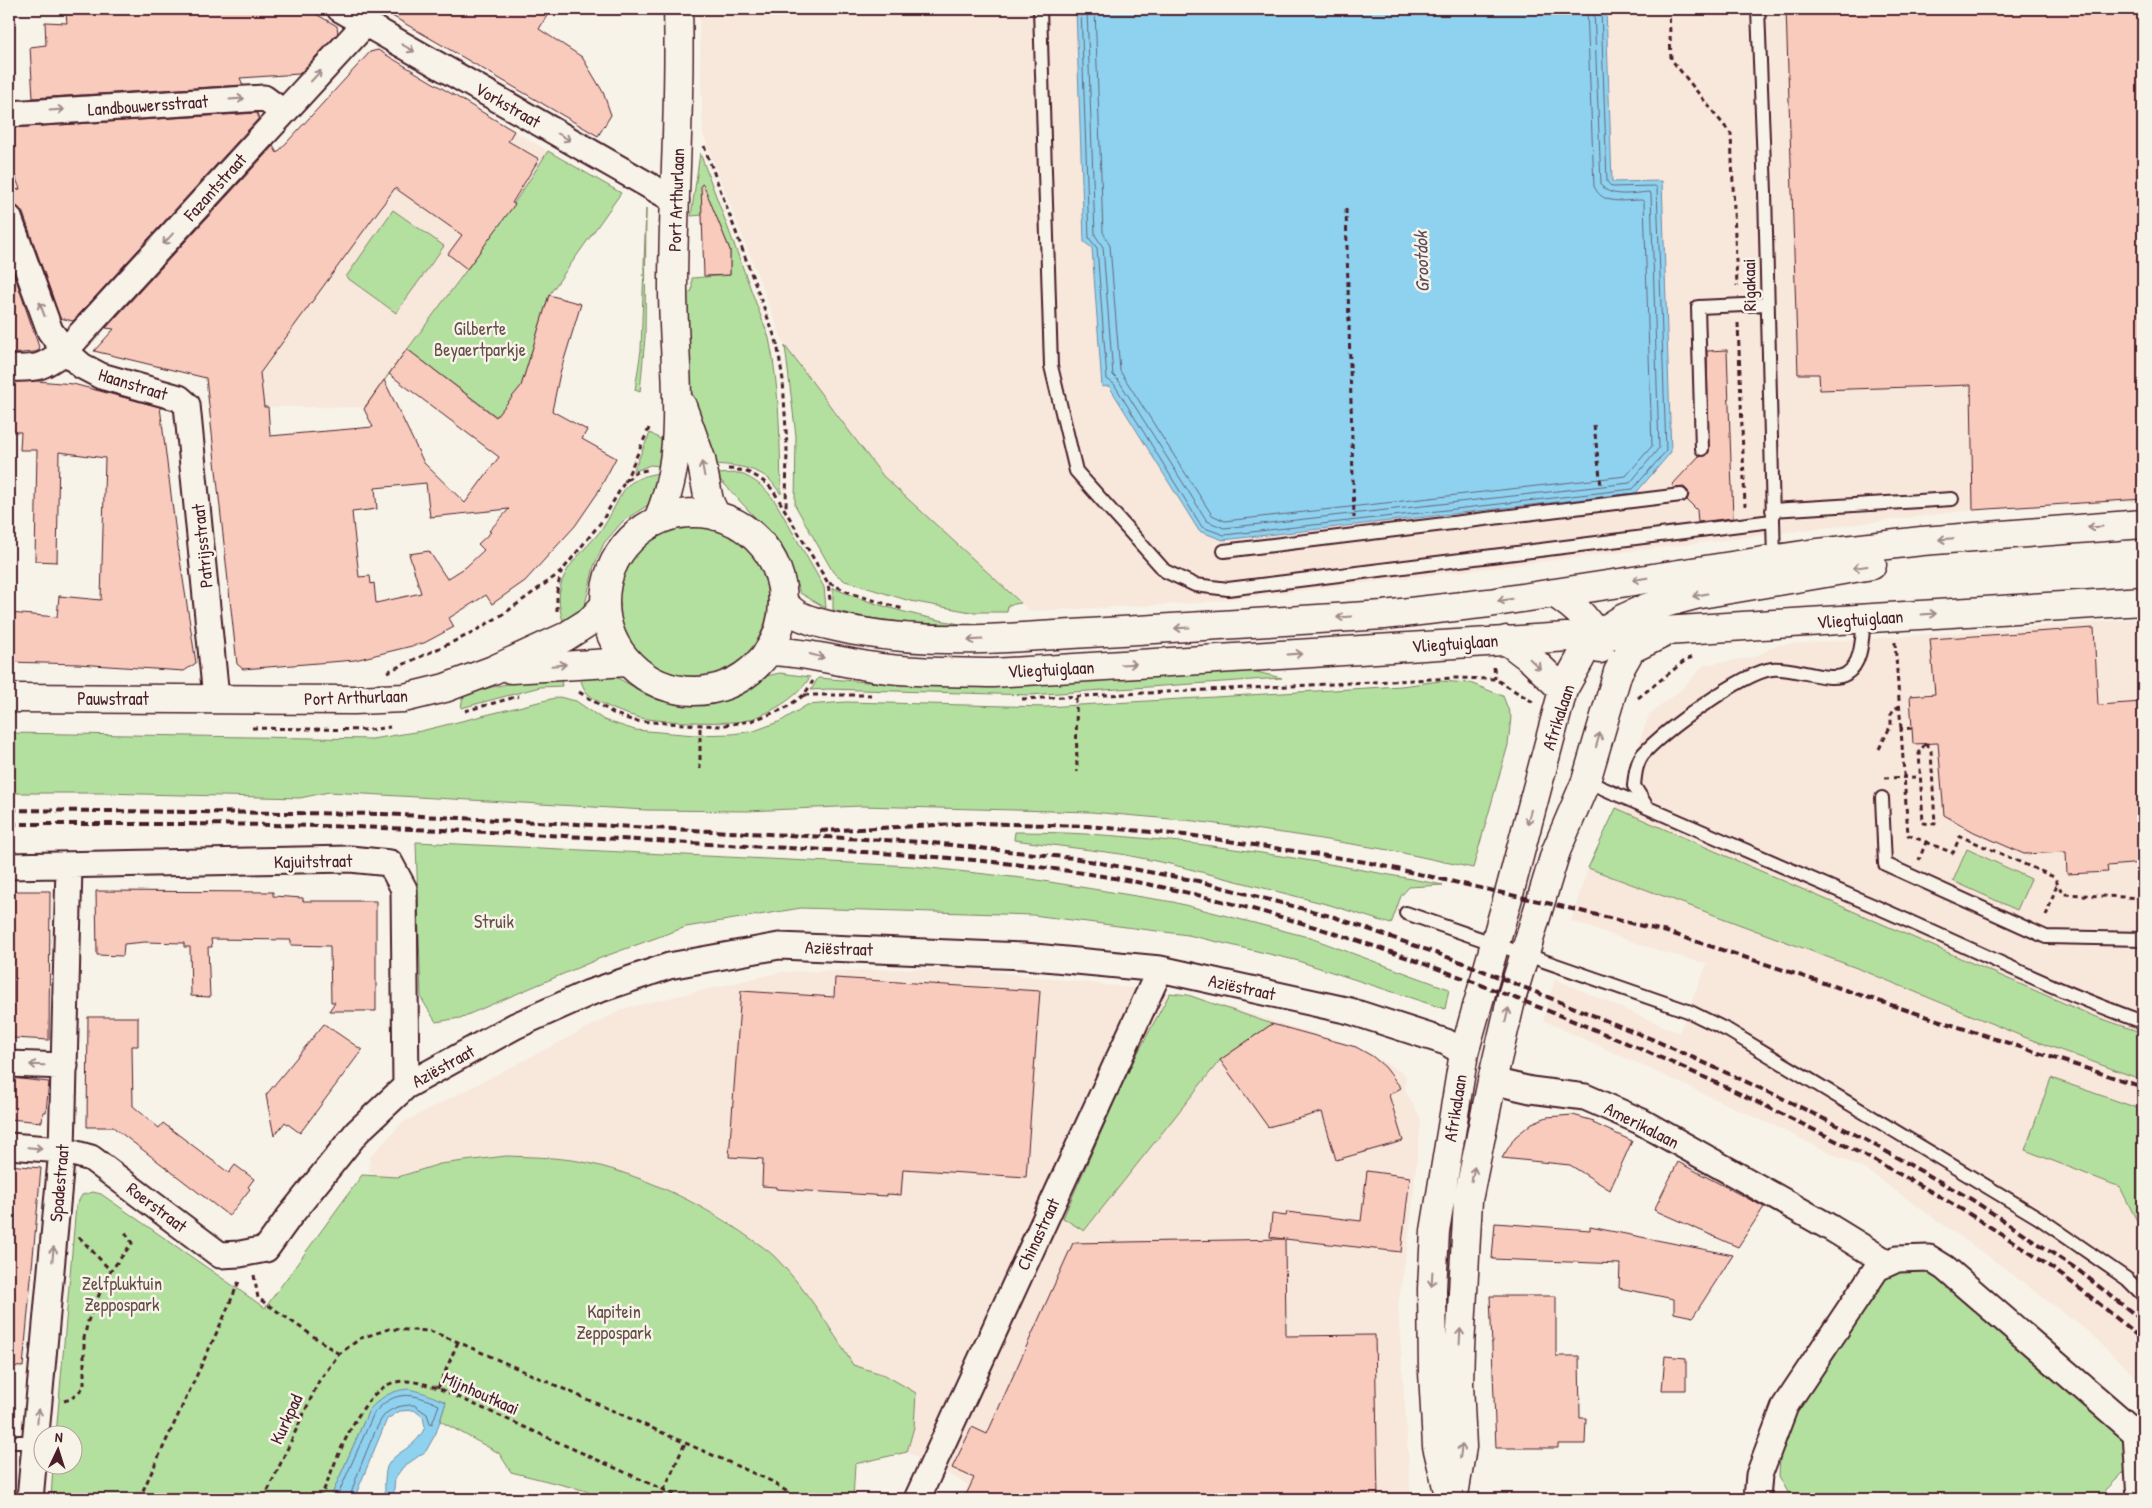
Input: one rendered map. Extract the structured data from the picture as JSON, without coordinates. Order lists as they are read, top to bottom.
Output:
{
  "streets": {
    "main road": [
      "Port Arthurlaan",
      "Vliegtuiglaan",
      "Pauwstraat",
      "Afrikalaan"
    ],
    "street": [
      "Landbouwersstraat",
      "Vorkstraat",
      "Fazantstraat",
      "Haanstraat",
      "Patrijsstraat",
      "Kajuitstraat",
      "Aziëstraat",
      "Amerikalaan",
      "Spadestraat",
      "Roerstraat",
      "Chinastraat"
    ],
    "lane": ["Rigakaai"],
    "path": ["Mijnhoutkaai", "Kurkpad"]
  },
  "crossings": [
    ["Landbouwersstraat", "Fazantstraat"],
    ["Vorkstraat", "Fazantstraat"],
    ["Vorkstraat", "Port Arthurlaan"],
    ["Fazantstraat", "Haanstraat"],
    ["Port Arthurlaan", "Patrijsstraat"],
    ["Port Arthurlaan", "Vliegtuiglaan"],
    ["Port Arthurlaan", "Pauwstraat"],
    ["Rigakaai", "Vliegtuiglaan"],
    ["Haanstraat", "Patrijsstraat"],
    ["Patrijsstraat", "Pauwstraat"],
    ["Vliegtuiglaan", "Afrikalaan"],
    ["Afrikalaan", "Aziëstraat"],
    ["Afrikalaan", "Amerikalaan"],
    ["Kajuitstraat", "Aziëstraat"],
    ["Kajuitstraat", "Spadestraat"],
    ["Aziëstraat", "Roerstraat"],
    ["Aziëstraat", "Chinastraat"],
    ["Spadestraat", "Roerstraat"]
  ],
  "one_way": [
    "Landbouwersstraat",
    "Vorkstraat",
    "Haanstraat",
    "Spadestraat"
  ],
  "water": ["Grootdok"],
  "parks": [
    "Gilberte Beyaertparkje",
    "Struik",
    "Zelfpluktuin Zeppospark",
    "Kapitein Zeppospark"
  ],
  "north": "top"
}
